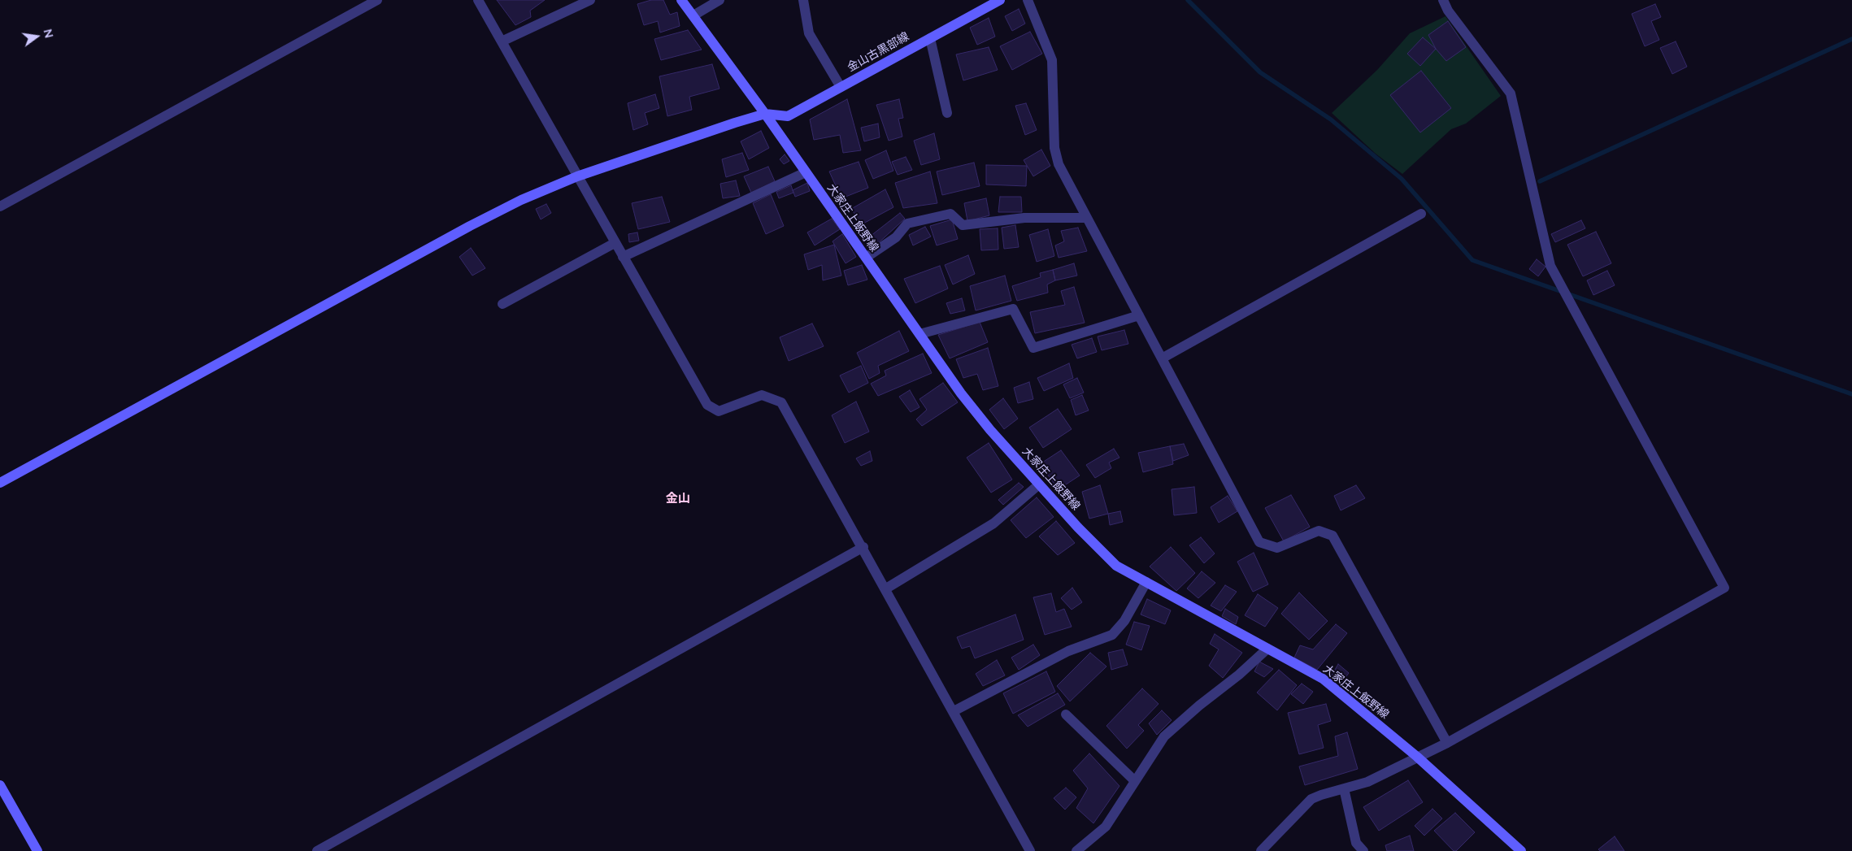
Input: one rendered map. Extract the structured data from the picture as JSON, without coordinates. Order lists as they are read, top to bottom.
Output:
{
  "streets": {
    "main road": ["金山古黒部線", "大家庄上飯野線"]
  },
  "crossings": [
    ["金山古黒部線", "大家庄上飯野線"]
  ],
  "districts": ["金山"],
  "north": "right"
}
